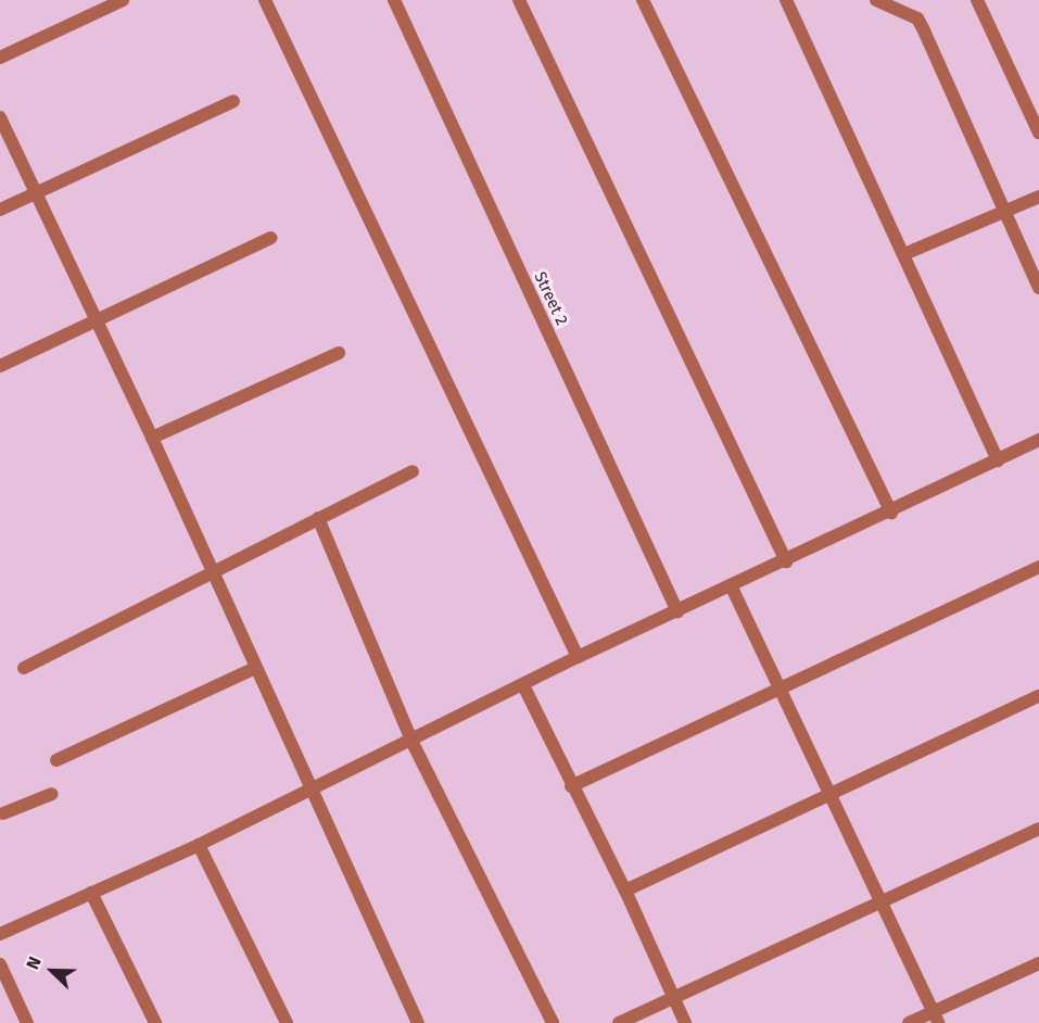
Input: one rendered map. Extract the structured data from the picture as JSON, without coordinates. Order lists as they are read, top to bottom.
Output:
{
  "streets": {
    "street": ["Street 2"]
  },
  "north": "top left"
}
